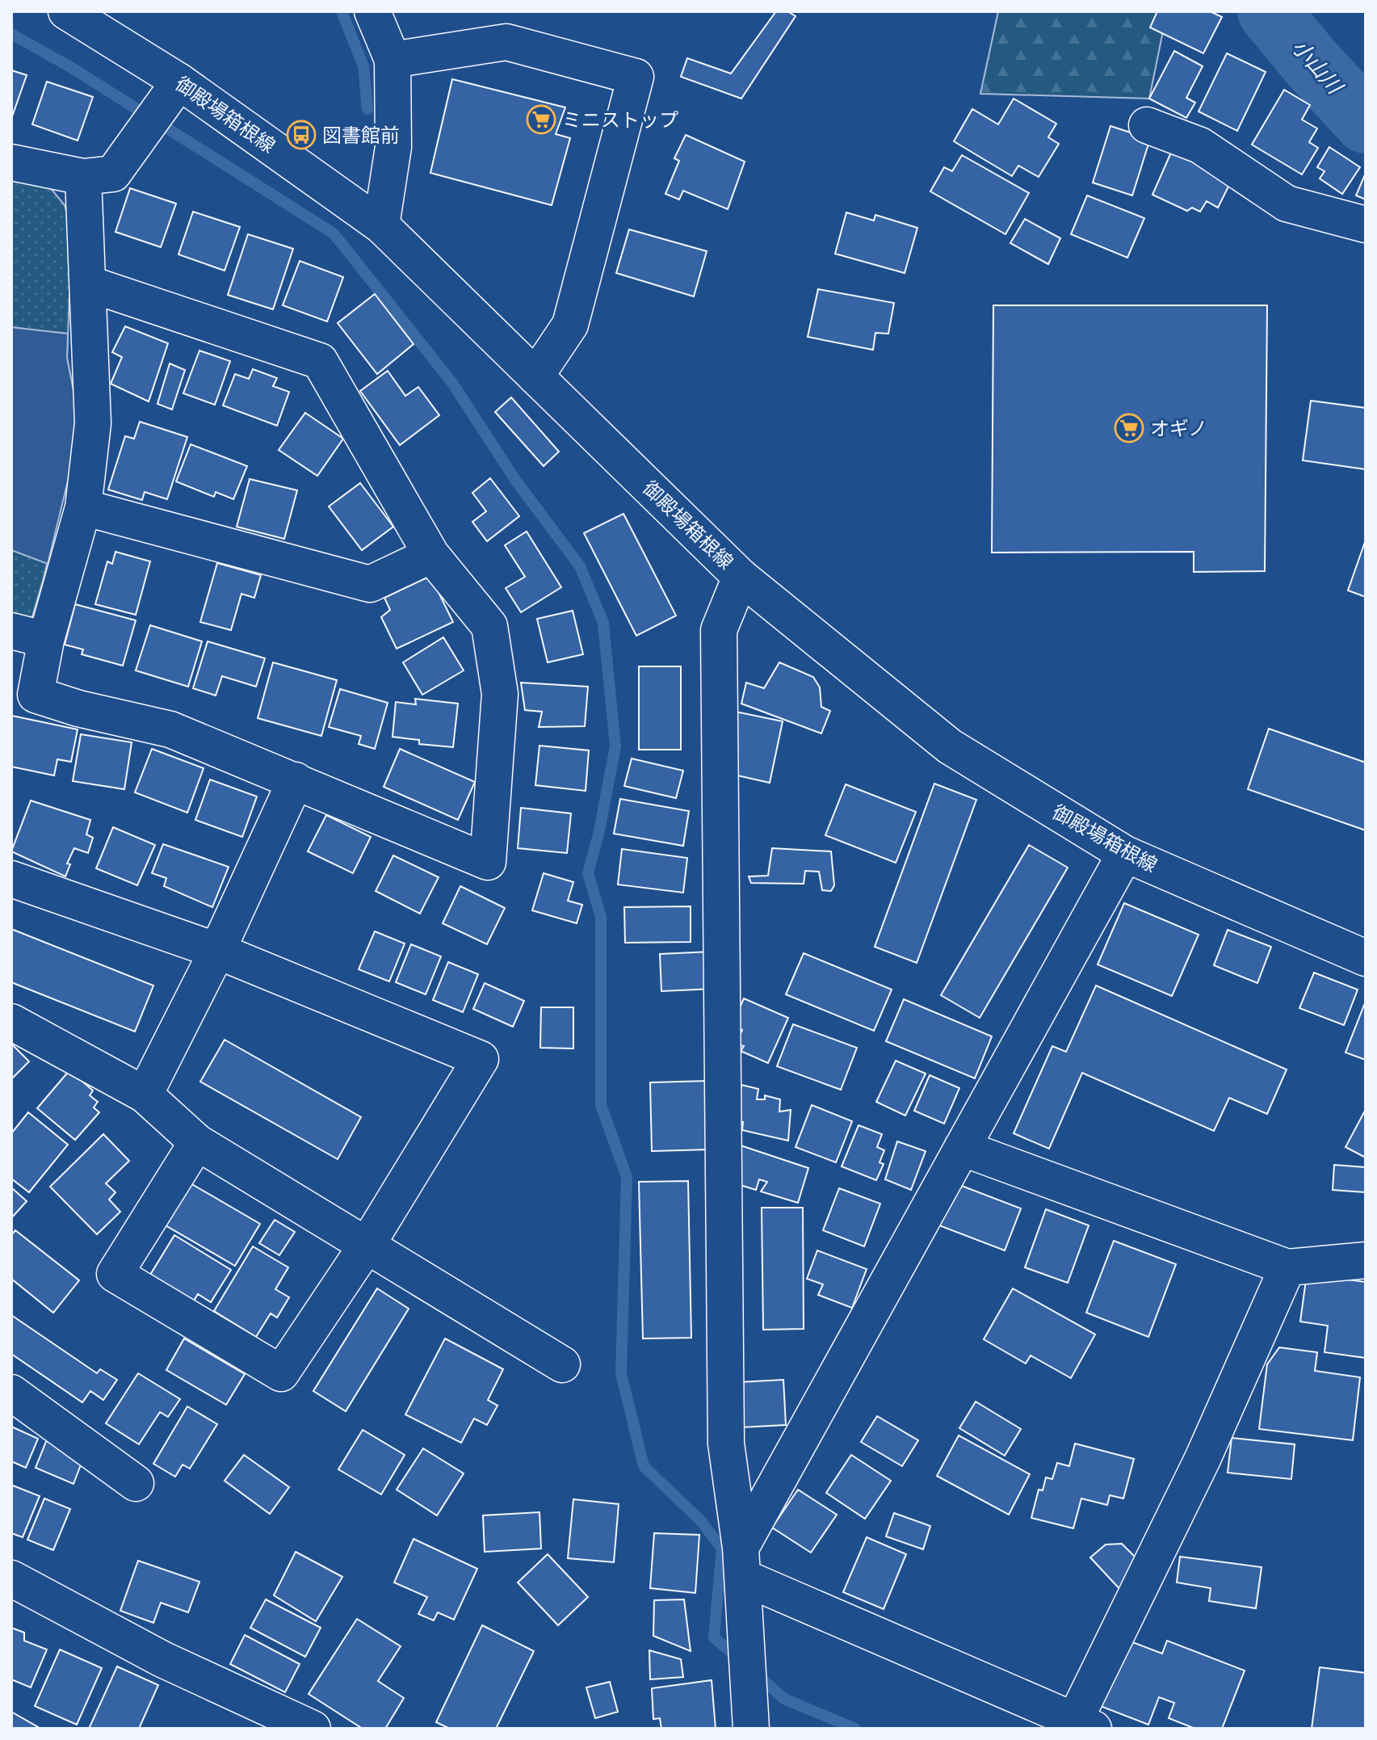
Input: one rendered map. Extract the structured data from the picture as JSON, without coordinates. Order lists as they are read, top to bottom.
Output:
{
  "streets": {
    "street": ["御殿場箱根線"]
  },
  "water": ["小山川"],
  "places": {
    "supermarket": ["ミニストップ", "オギノ"],
    "bus stop": ["図書館前"]
  }
}
